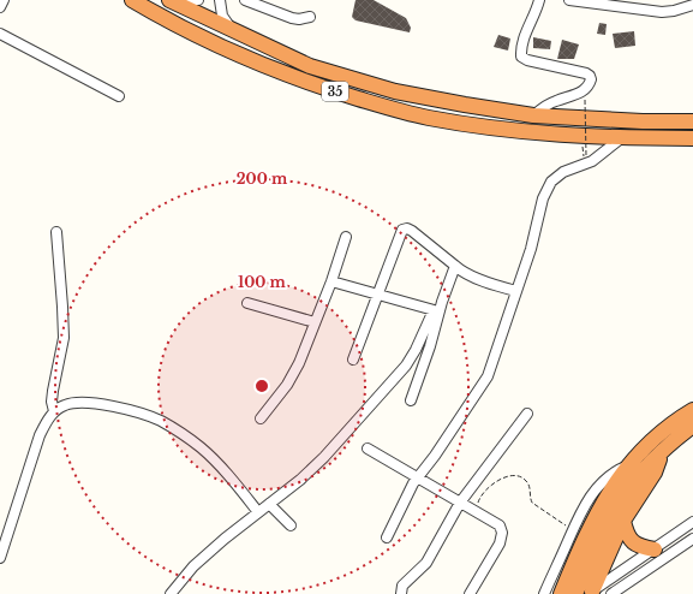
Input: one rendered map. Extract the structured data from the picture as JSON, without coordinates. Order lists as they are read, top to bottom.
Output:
{
  "streets": {
    "highway": ["35"]
  },
  "rings": ["200 m", "100 m"]
}
